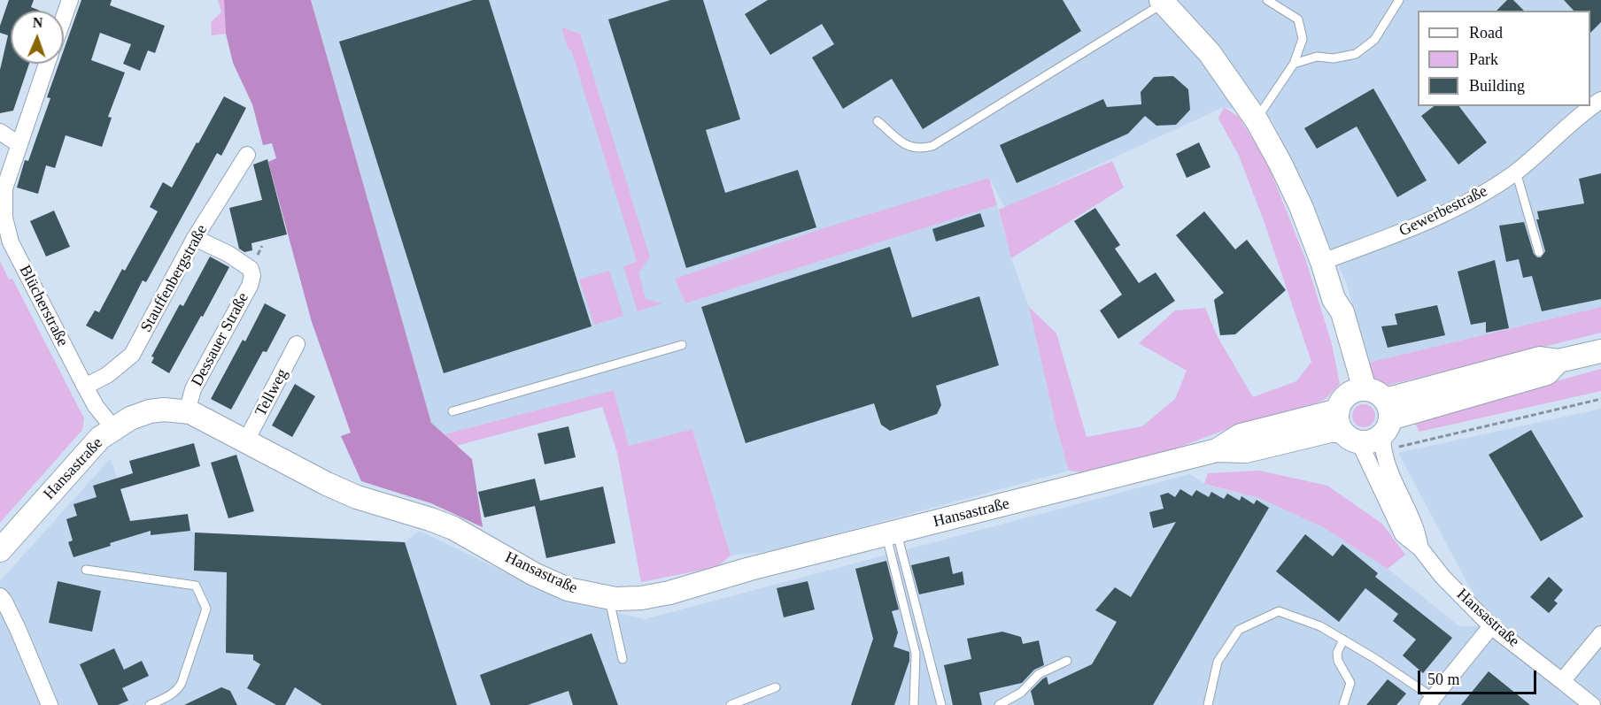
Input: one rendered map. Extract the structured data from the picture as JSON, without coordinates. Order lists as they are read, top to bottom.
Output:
{
  "streets": {
    "street": [
      "Gewerbestraße",
      "Stauffenbergstraße",
      "Blücherstraße",
      "Dessauer Straße",
      "Tellweg",
      "Hansastraße"
    ]
  },
  "crossings": [
    ["Stauffenbergstraße", "Blücherstraße"],
    ["Stauffenbergstraße", "Dessauer Straße"],
    ["Blücherstraße", "Hansastraße"],
    ["Dessauer Straße", "Hansastraße"],
    ["Tellweg", "Hansastraße"]
  ],
  "legend": ["Road", "Park", "Building"],
  "scale_bar": "50 m",
  "north": "top"
}
